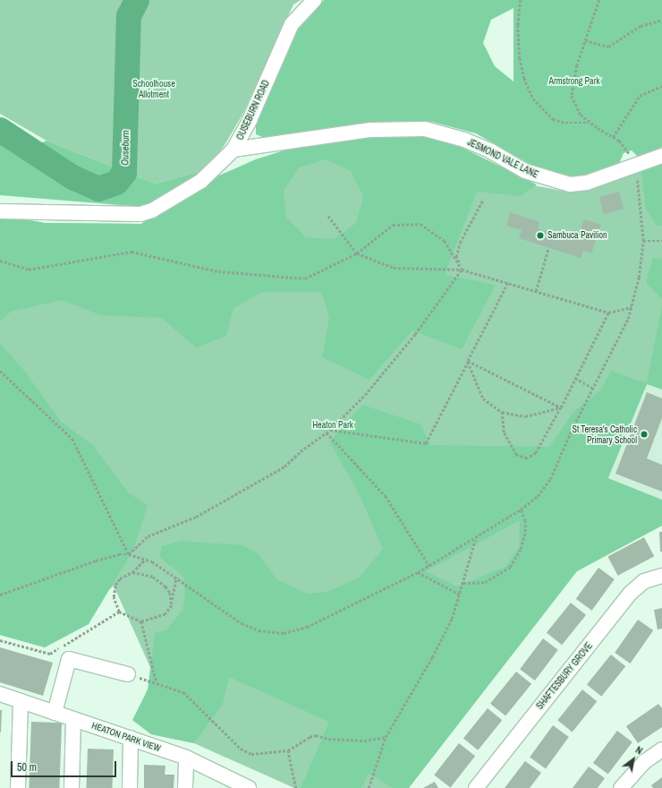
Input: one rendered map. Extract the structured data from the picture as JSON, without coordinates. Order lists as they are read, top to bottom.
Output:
{
  "streets": {
    "street": [
      "OUSEBURN ROAD",
      "JESMOND VALE LANE",
      "SHAFTESBURY GROVE",
      "HEATON PARK VIEW"
    ]
  },
  "crossings": [
    ["OUSEBURN ROAD", "JESMOND VALE LANE"]
  ],
  "water": ["Ouseburn"],
  "parks": ["Armstrong Park", "Schoolhouse Allotment", "Heaton Park"],
  "places": ["Sambuca Pavilion", "St Teresa's Catholic Primary School"],
  "scale_bar": "50 m",
  "north": "top right"
}
